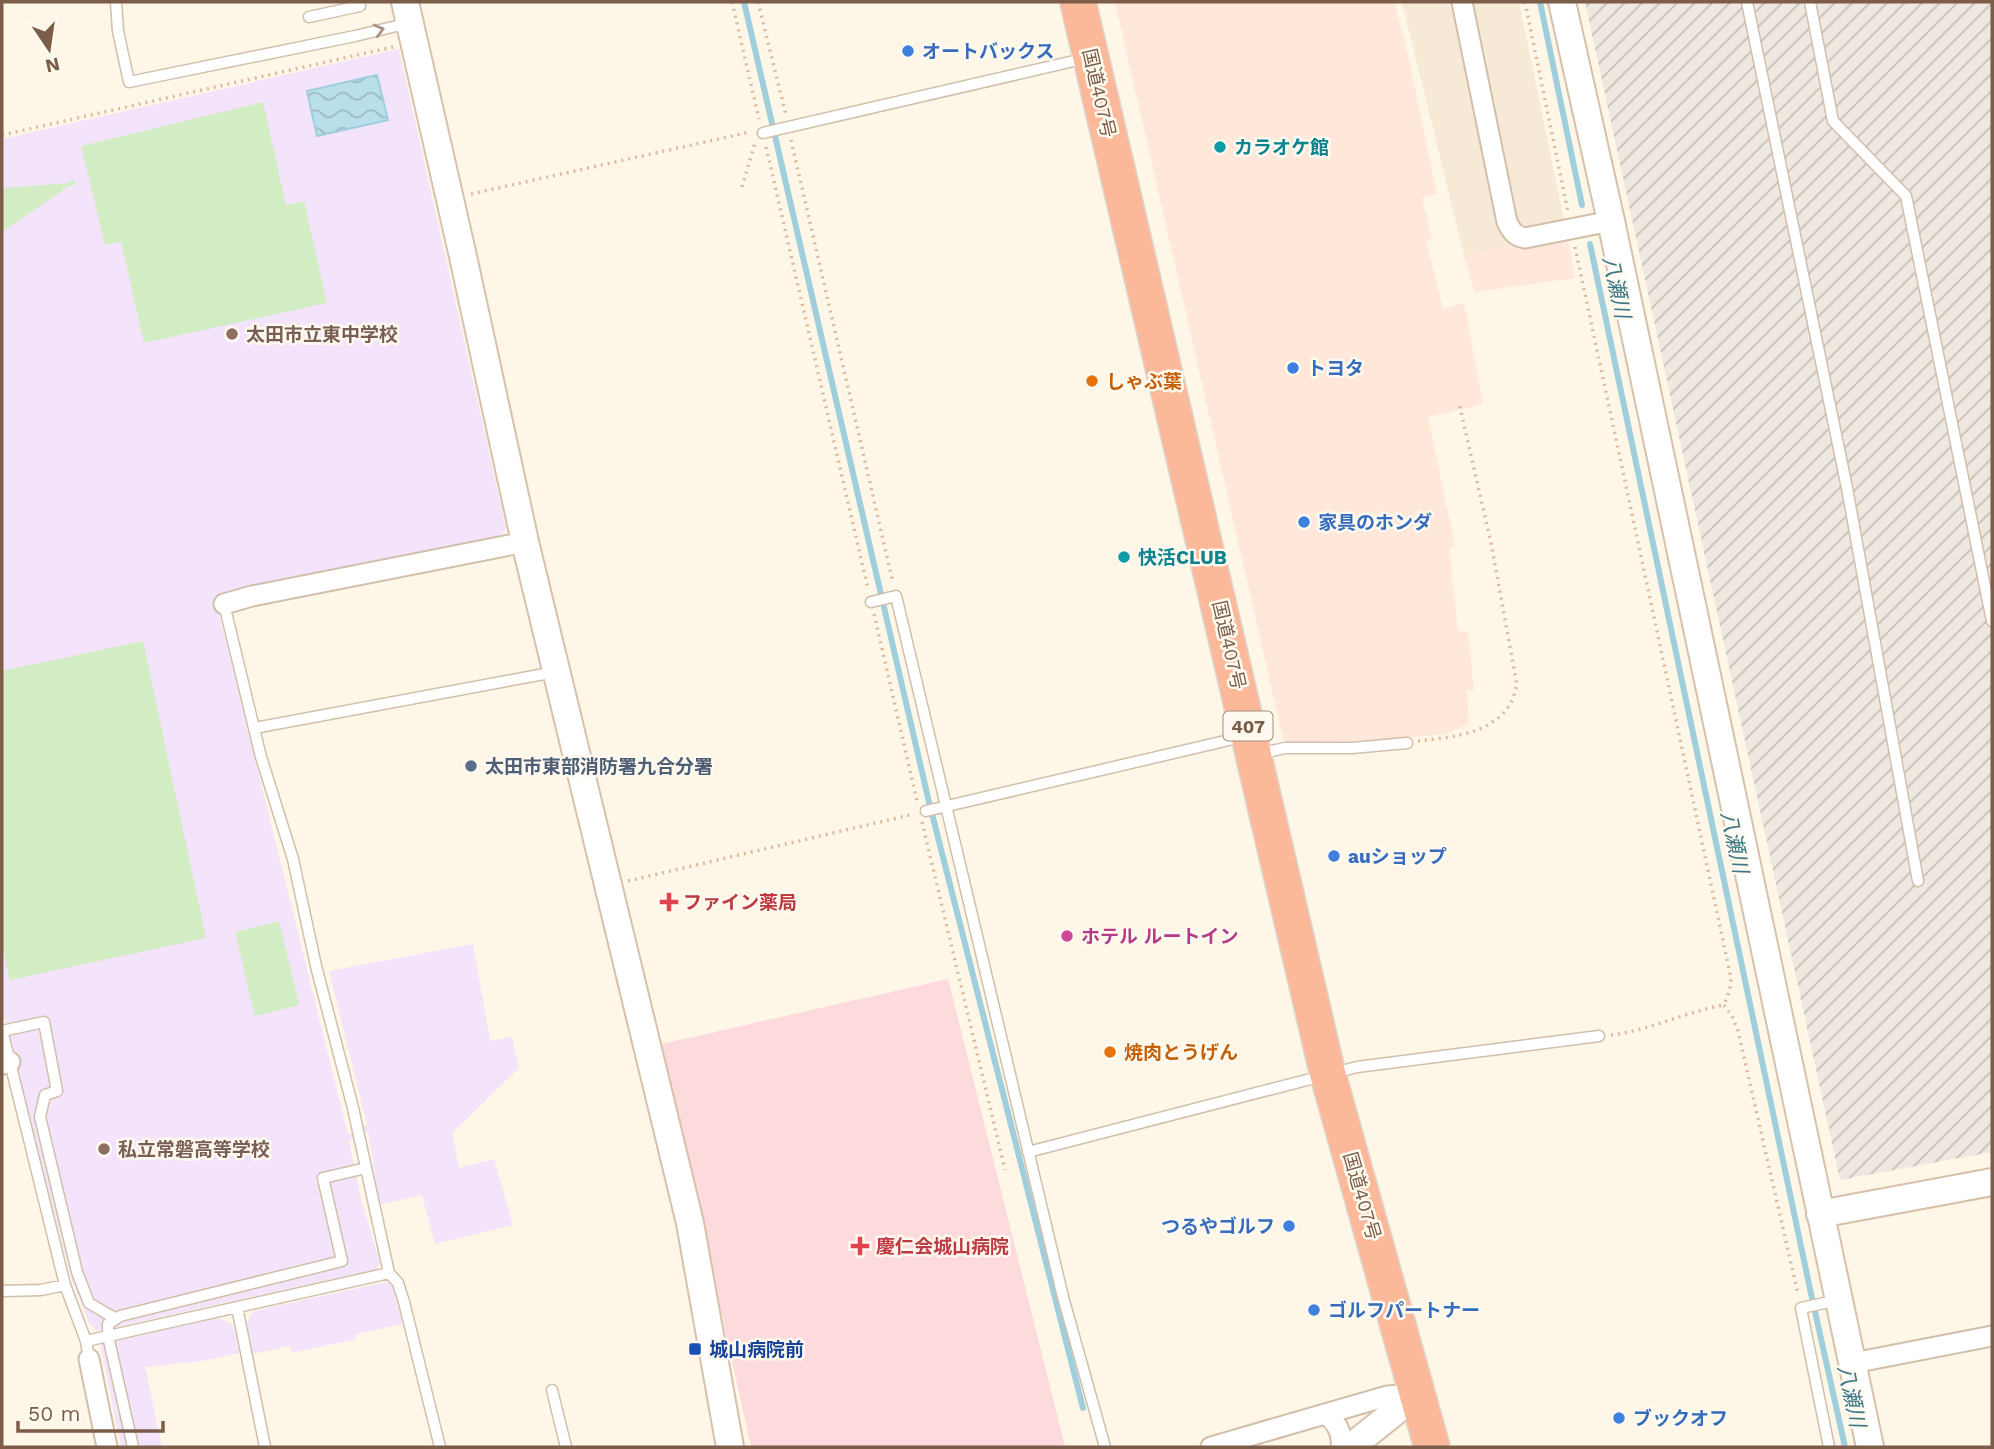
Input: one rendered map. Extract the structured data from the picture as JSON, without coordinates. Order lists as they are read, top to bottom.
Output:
{
  "streets": {
    "highway": ["国道407号", "407"]
  },
  "water": ["八瀬川"],
  "places": {
    "other": [
      "オートバックス",
      "カラオケ館",
      "太田市立東中学校",
      "トヨタ",
      "しゃぶ葉",
      "家具のホンダ",
      "快活CLUB",
      "太田市東部消防署九合分署",
      "auショップ",
      "ホテル ルートイン",
      "焼肉とうげん",
      "私立常磐高等学校",
      "つるやゴルフ",
      "ゴルフパートナー",
      "ブックオフ"
    ],
    "health": ["ファイン薬局", "慶仁会城山病院"],
    "transit": ["城山病院前"]
  },
  "scale_bar": "50 m",
  "north": "bottom"
}
